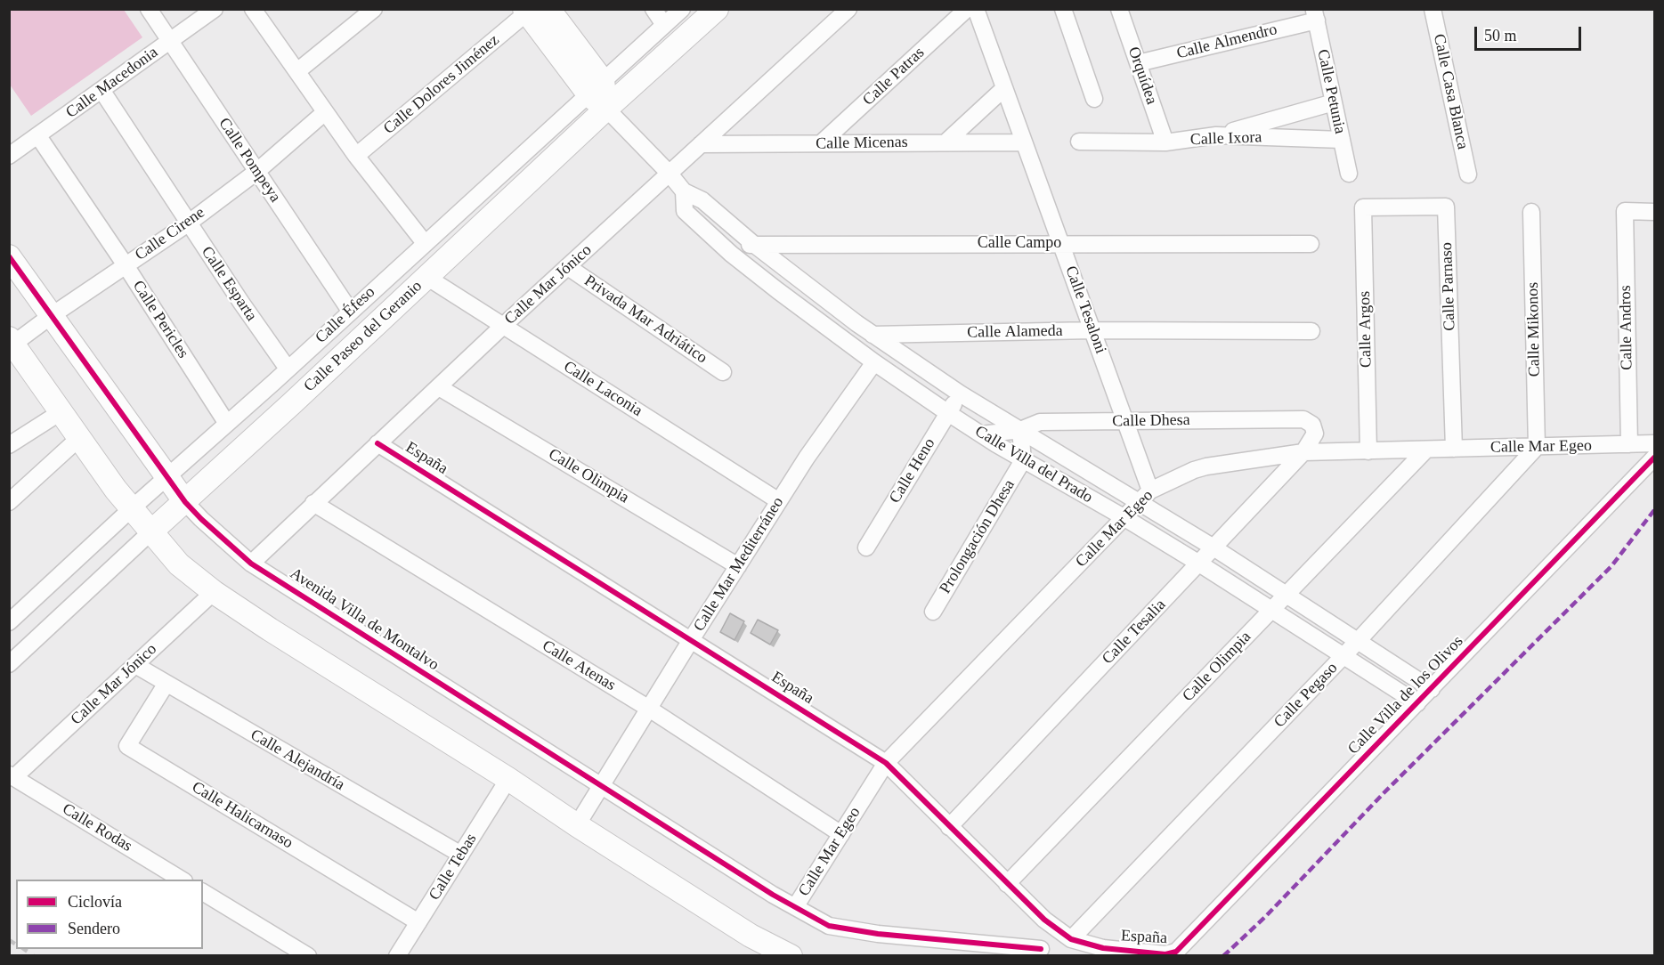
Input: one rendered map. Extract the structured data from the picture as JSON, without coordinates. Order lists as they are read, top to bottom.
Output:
{
  "streets": {
    "street": [
      "Calle Almendro",
      "Orquídea",
      "Calle Patras",
      "Calle Macedonia",
      "Calle Dolores Jiménez",
      "Calle Petunia",
      "Calle Casa Blanca",
      "Calle Ixora",
      "Calle Micenas",
      "Calle Pompeya",
      "Calle Cirene",
      "Calle Campo",
      "Calle Esparta",
      "Calle Mar Jónico",
      "Calle Parnaso",
      "Calle Tesaloni",
      "Calle Éfeso",
      "Calle Pericles",
      "Privada Mar Adriático",
      "Calle Andros",
      "Calle Argos",
      "Calle Mikonos",
      "Calle Alameda",
      "Calle Paseo del Geranio",
      "Calle Laconia",
      "Calle Dhesa",
      "Calle Mar Egeo",
      "España",
      "Calle Villa del Prado",
      "Calle Heno",
      "Calle Olimpia",
      "Prolongación Dhesa",
      "Calle Mar Mediterráneo",
      "Avenida Villa de Montalvo",
      "Calle Tesalia",
      "Calle Atenas",
      "Calle Pegaso",
      "Calle Villa de los Olivos",
      "Calle Alejandría",
      "Calle Halicarnaso",
      "Calle Rodas",
      "Calle Tebas"
    ]
  },
  "crossings": [
    ["Calle Almendro", "Orquídea"],
    ["Calle Almendro", "Calle Petunia"],
    ["Orquídea", "Calle Ixora"],
    ["Calle Patras", "Calle Micenas"],
    ["Calle Macedonia", "Calle Pompeya"],
    ["Calle Macedonia", "Calle Esparta"],
    ["Calle Macedonia", "Calle Pericles"],
    ["Calle Petunia", "Calle Ixora"],
    ["Calle Micenas", "Calle Mar Jónico"],
    ["Calle Micenas", "Calle Tesaloni"],
    ["Calle Pompeya", "Calle Cirene"],
    ["Calle Pompeya", "Calle Éfeso"],
    ["Calle Cirene", "Calle Esparta"],
    ["Calle Cirene", "Calle Pericles"],
    ["Calle Cirene", "Avenida Villa de Montalvo"],
    ["Calle Campo", "Calle Tesaloni"],
    ["Calle Campo", "Calle Villa del Prado"],
    ["Calle Esparta", "Calle Éfeso"],
    ["Calle Mar Jónico", "Privada Mar Adriático"],
    ["Calle Mar Jónico", "Calle Laconia"],
    ["Calle Mar Jónico", "España"],
    ["Calle Mar Jónico", "Calle Villa del Prado"],
    ["Calle Mar Jónico", "Calle Olimpia"],
    ["Calle Mar Jónico", "Avenida Villa de Montalvo"],
    ["Calle Mar Jónico", "Calle Atenas"],
    ["Calle Mar Jónico", "Calle Alejandría"],
    ["Calle Mar Jónico", "Calle Rodas"],
    ["Calle Parnaso", "Calle Argos"],
    ["Calle Parnaso", "Calle Mar Egeo"],
    ["Calle Tesaloni", "Calle Alameda"],
    ["Calle Tesaloni", "Calle Dhesa"],
    ["Calle Tesaloni", "Calle Mar Egeo"],
    ["Calle Éfeso", "Calle Pericles"],
    ["Calle Éfeso", "Calle Paseo del Geranio"],
    ["Calle Éfeso", "Calle Villa del Prado"],
    ["Calle Éfeso", "Avenida Villa de Montalvo"],
    ["Calle Andros", "Calle Mar Egeo"],
    ["Calle Argos", "Calle Mar Egeo"],
    ["Calle Mikonos", "Calle Mar Egeo"],
    ["Calle Mikonos", "Calle Pegaso"],
    ["Calle Alameda", "Calle Villa del Prado"],
    ["Calle Paseo del Geranio", "Calle Laconia"],
    ["Calle Paseo del Geranio", "Calle Villa del Prado"],
    ["Calle Paseo del Geranio", "Avenida Villa de Montalvo"],
    ["Calle Laconia", "Calle Mar Mediterráneo"],
    ["Calle Dhesa", "Calle Villa del Prado"],
    ["Calle Dhesa", "Calle Tesalia"],
    ["Calle Mar Egeo", "España"],
    ["Calle Mar Egeo", "Calle Villa del Prado"],
    ["Calle Mar Egeo", "Calle Olimpia"],
    ["Calle Mar Egeo", "Avenida Villa de Montalvo"],
    ["Calle Mar Egeo", "Calle Tesalia"],
    ["Calle Mar Egeo", "Calle Atenas"],
    ["Calle Mar Egeo", "Calle Pegaso"],
    ["España", "Calle Olimpia"],
    ["España", "Calle Mar Mediterráneo"],
    ["España", "Calle Tesalia"],
    ["España", "Calle Pegaso"],
    ["España", "Calle Villa de los Olivos"],
    ["Calle Villa del Prado", "Calle Heno"],
    ["Calle Villa del Prado", "Calle Olimpia"],
    ["Calle Villa del Prado", "Prolongación Dhesa"],
    ["Calle Villa del Prado", "Calle Mar Mediterráneo"],
    ["Calle Villa del Prado", "Calle Tesalia"],
    ["Calle Villa del Prado", "Calle Pegaso"],
    ["Calle Villa del Prado", "Calle Villa de los Olivos"],
    ["Calle Olimpia", "Calle Mar Mediterráneo"],
    ["Calle Mar Mediterráneo", "Avenida Villa de Montalvo"],
    ["Calle Mar Mediterráneo", "Calle Atenas"],
    ["Calle Alejandría", "Calle Halicarnaso"],
    ["Calle Alejandría", "Calle Tebas"],
    ["Calle Halicarnaso", "Calle Tebas"]
  ],
  "legend": ["Ciclovía", "Sendero"],
  "scale_bar": "50 m"
}
